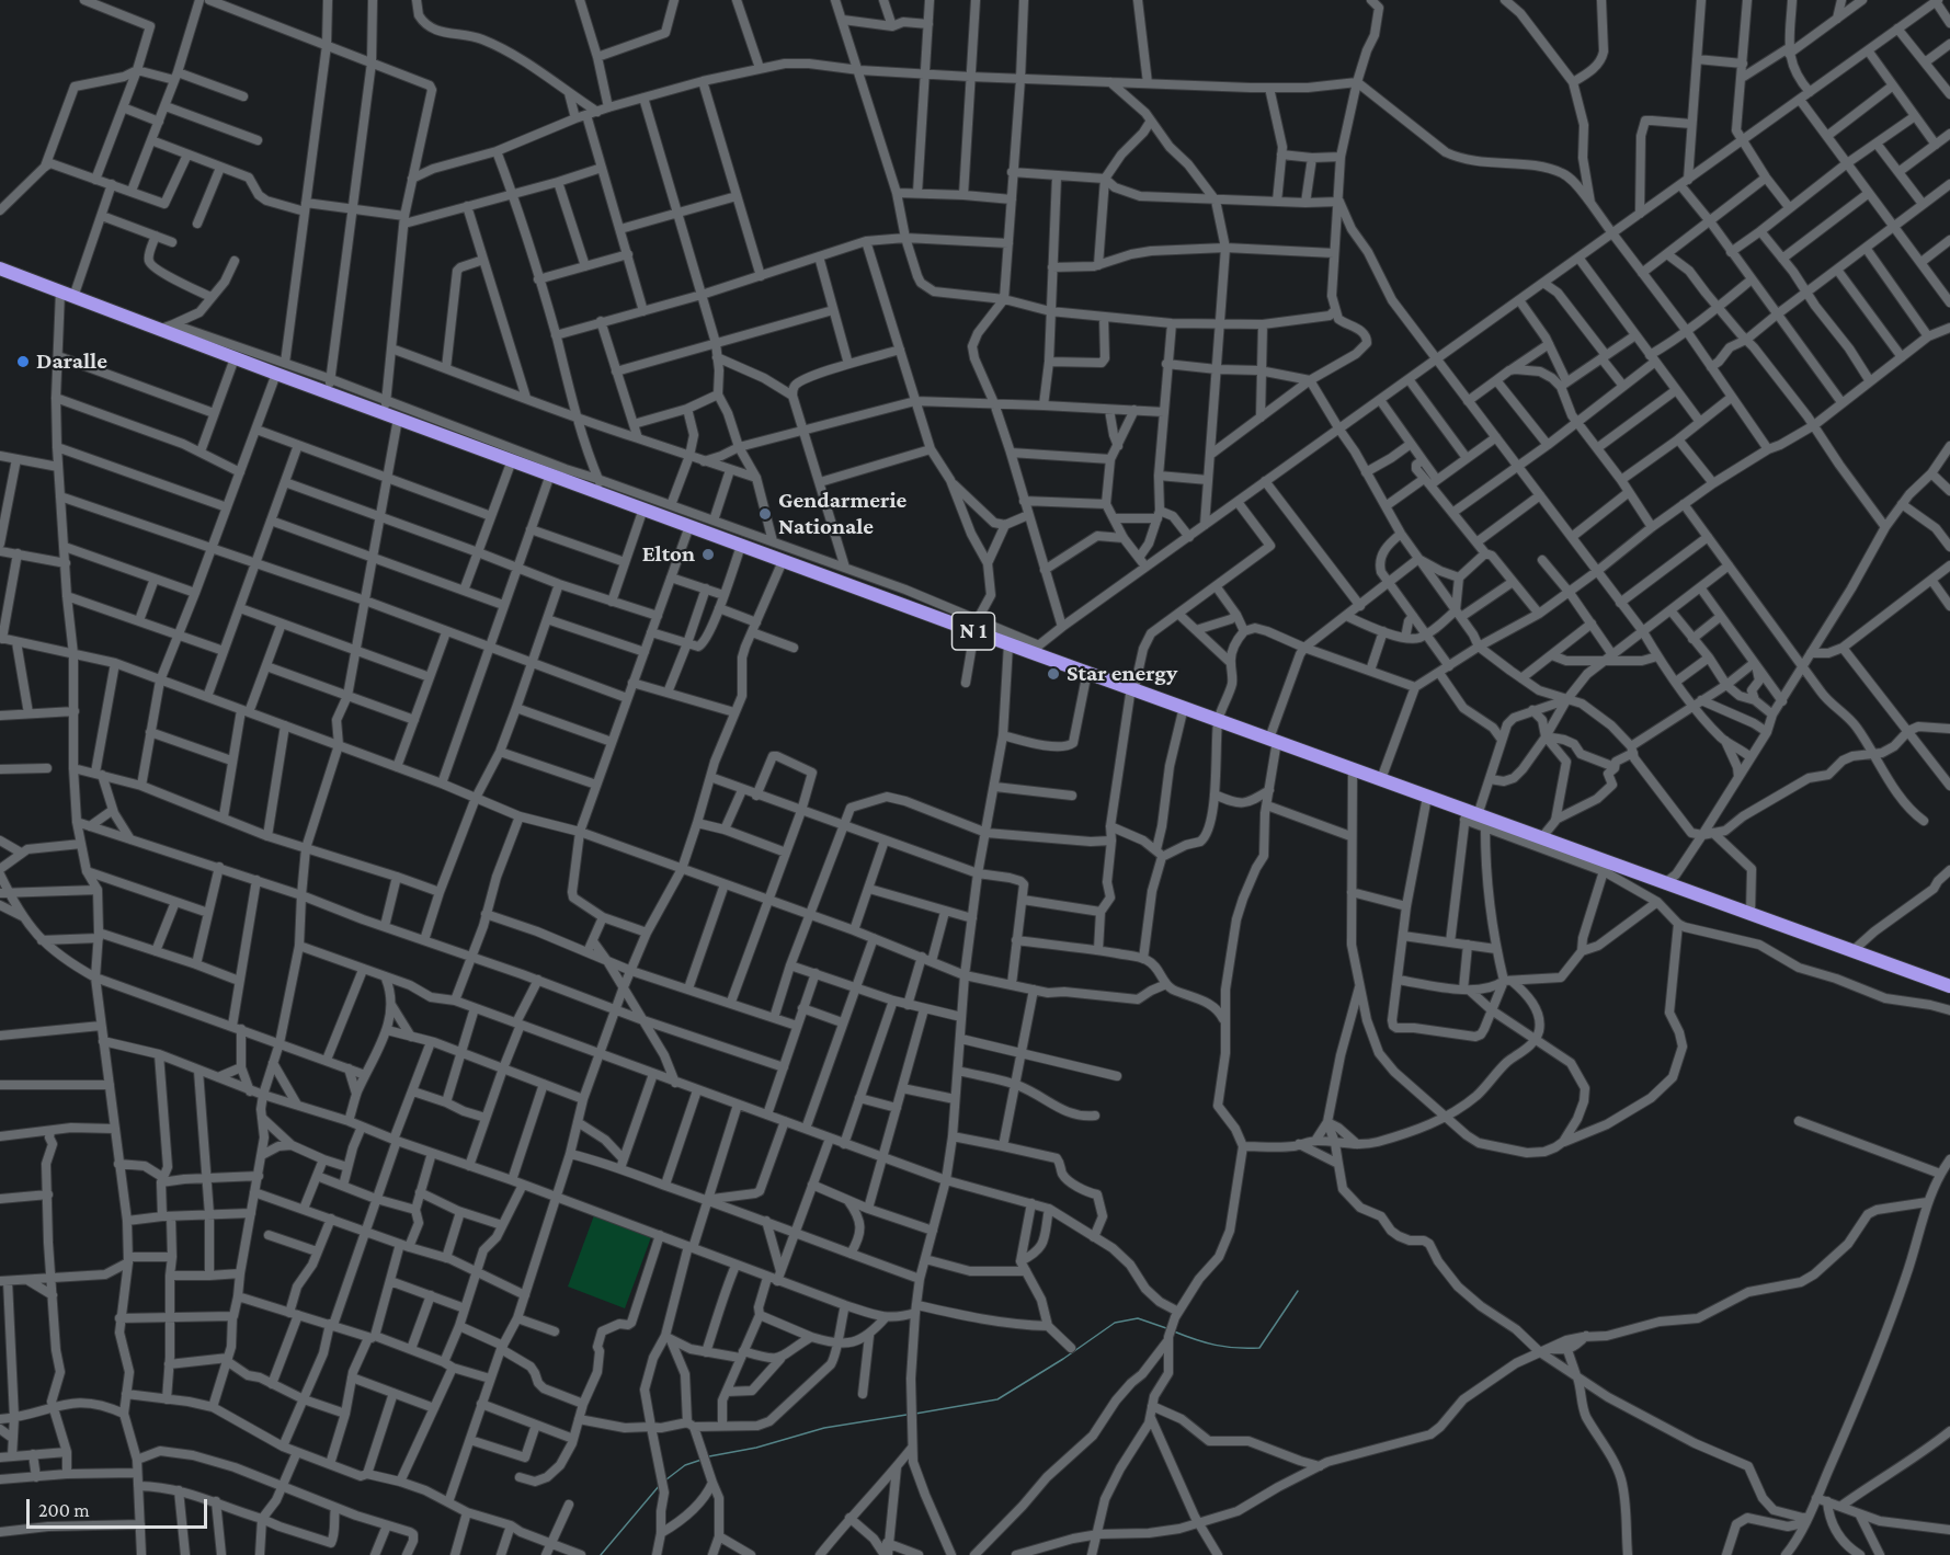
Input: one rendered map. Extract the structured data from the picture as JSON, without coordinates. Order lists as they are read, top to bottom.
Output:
{
  "streets": {
    "highway": ["N 1"]
  },
  "places": [
    "Daralle",
    "Gendarmerie Nationale",
    "Elton",
    "Star energy"
  ],
  "scale_bar": "200 m"
}
